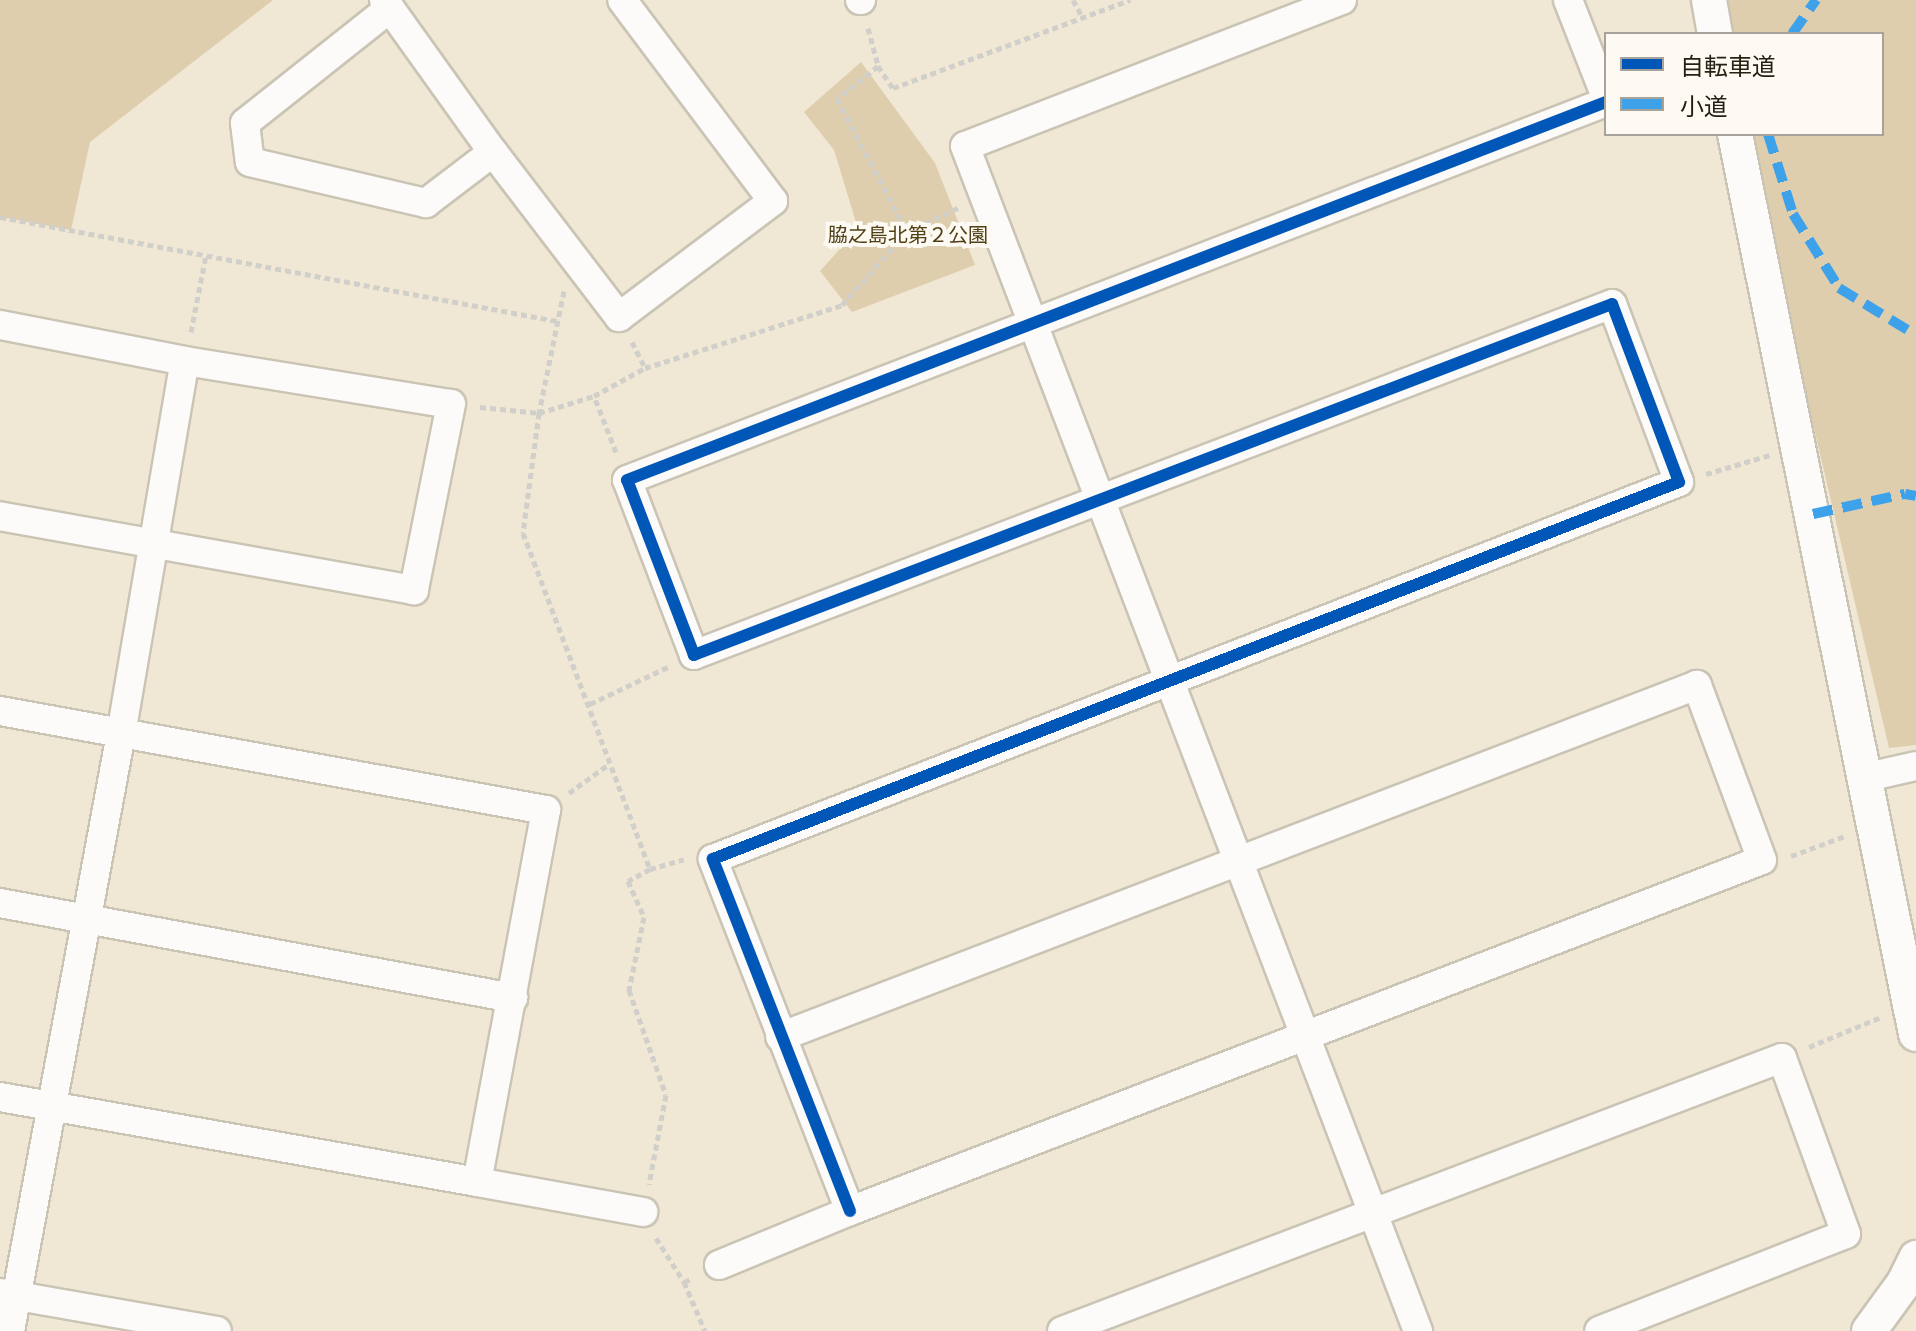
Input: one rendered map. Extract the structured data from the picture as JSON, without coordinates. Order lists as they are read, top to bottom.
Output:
{
  "parks": ["脇之島北第２公園"],
  "legend": ["自転車道", "小道"]
}
